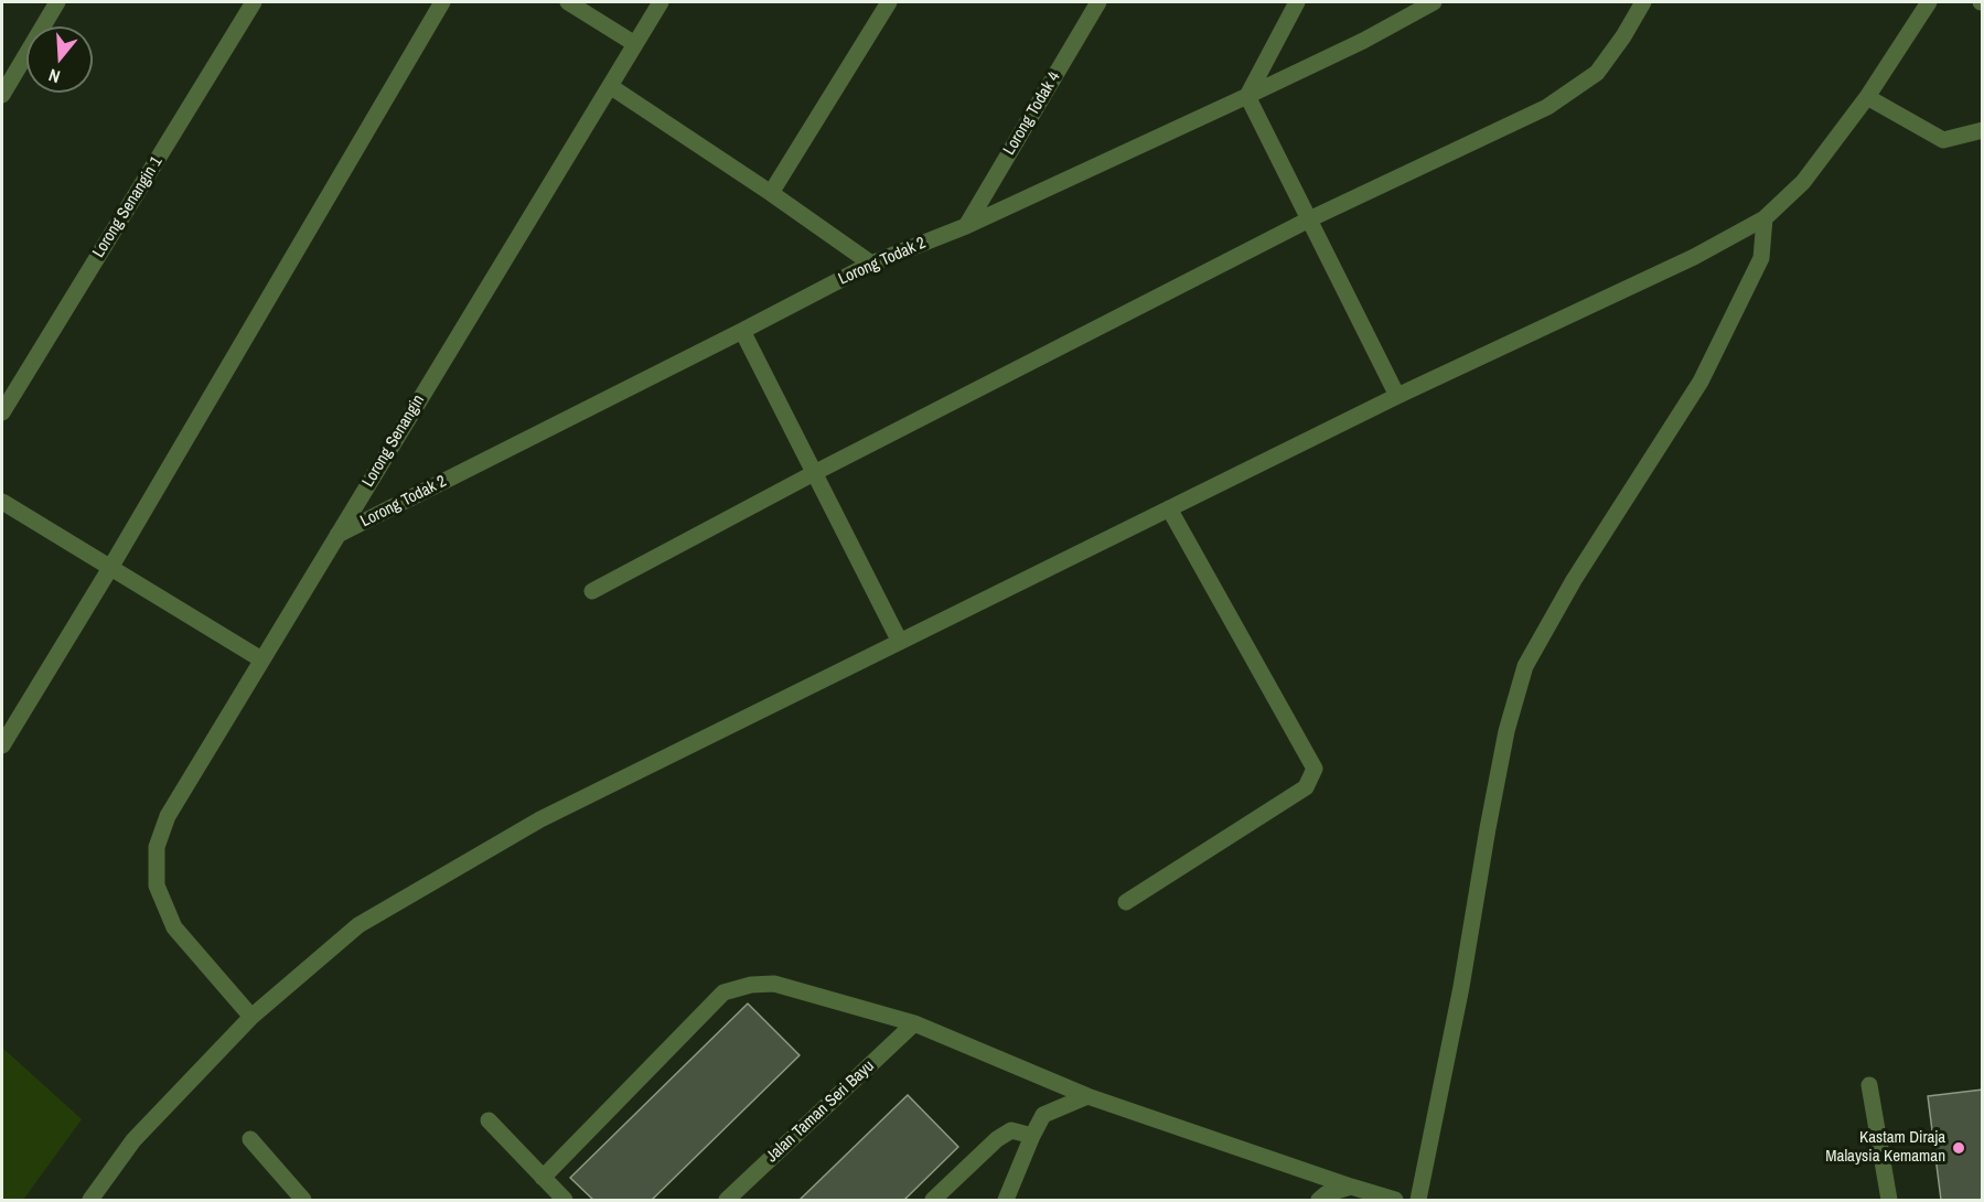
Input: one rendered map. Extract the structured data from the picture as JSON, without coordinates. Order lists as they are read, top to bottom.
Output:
{
  "streets": {
    "street": [
      "Lorong Todak 4",
      "Lorong Senangin 1",
      "Lorong Todak 2",
      "Lorong Senangin",
      "Jalan Taman Seri Bayu"
    ]
  },
  "crossings": [
    ["Lorong Todak 4", "Lorong Todak 2"],
    ["Lorong Todak 2", "Lorong Senangin"]
  ],
  "places": ["Kastam Diraja Malaysia Kemaman"],
  "north": "bottom"
}
